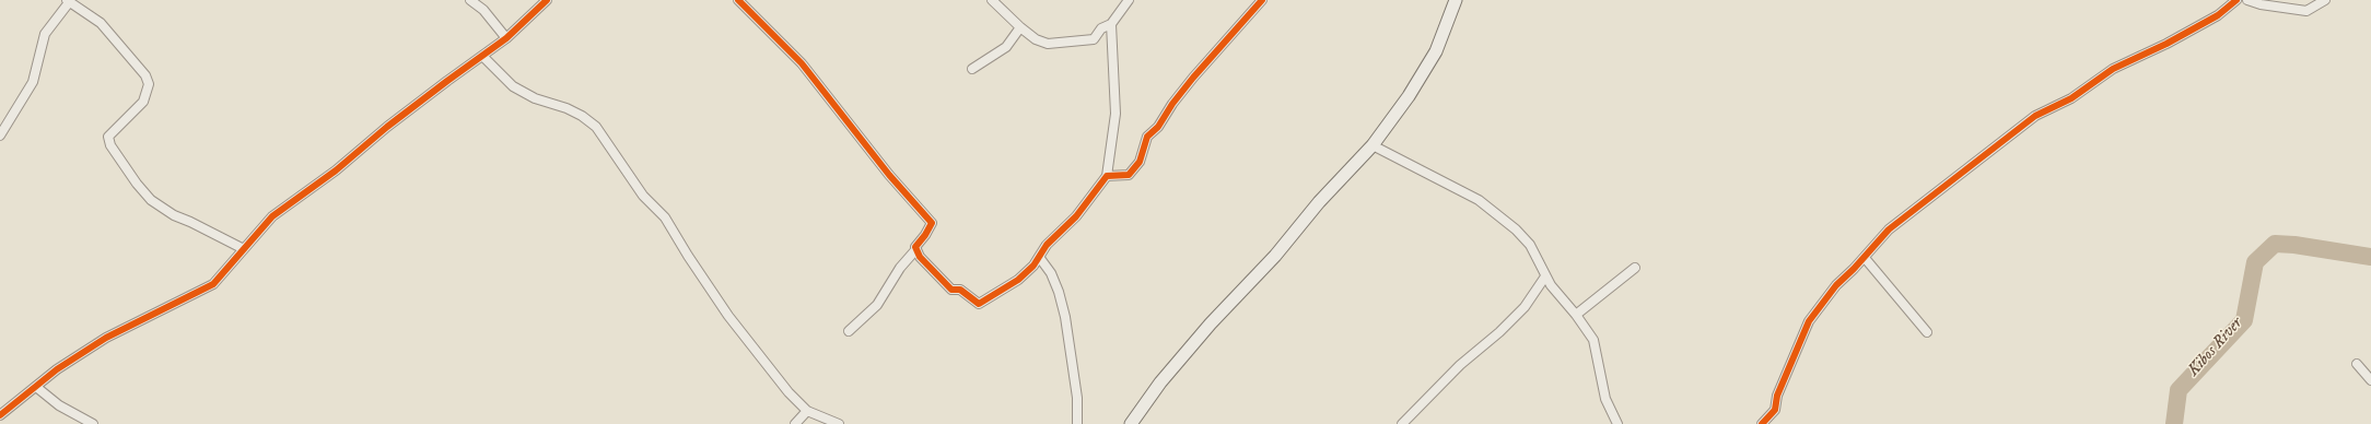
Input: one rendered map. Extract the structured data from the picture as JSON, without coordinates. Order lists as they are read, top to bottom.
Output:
{
  "water": ["Kibos River"]
}
